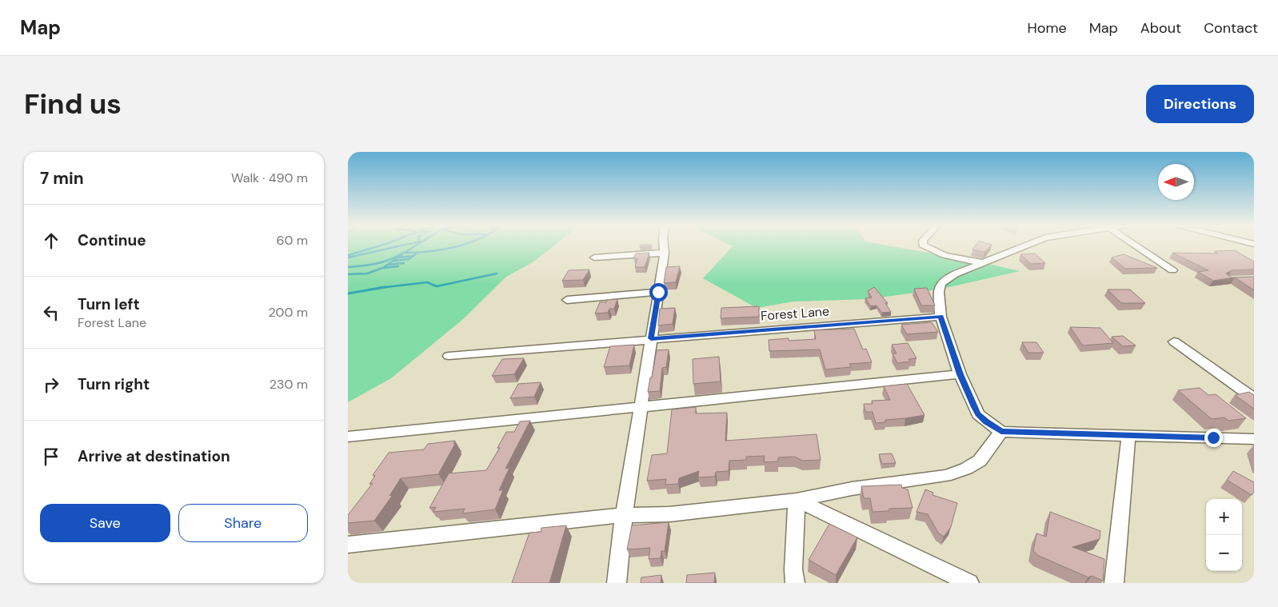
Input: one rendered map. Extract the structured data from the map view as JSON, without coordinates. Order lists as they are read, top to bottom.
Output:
{
  "streets": {
    "street": ["Forest Lane"]
  },
  "north": "left",
  "page": {
    "header": "Map",
    "nav": [
      "Home",
      "Map",
      "About",
      "Contact"
    ],
    "buttons": [
      "Directions",
      ["Save", "Share"]
    ],
    "title": "Find us",
    "heading": ["7 min", "Walk · 490 m"],
    "list": [
      ["Continue", "60 m"],
      ["Turn left", "Forest Lane", "200 m"],
      ["Turn right", "230 m"],
      "Arrive at destination"
    ],
    "map_buttons": ["+", "−"]
  }
}
